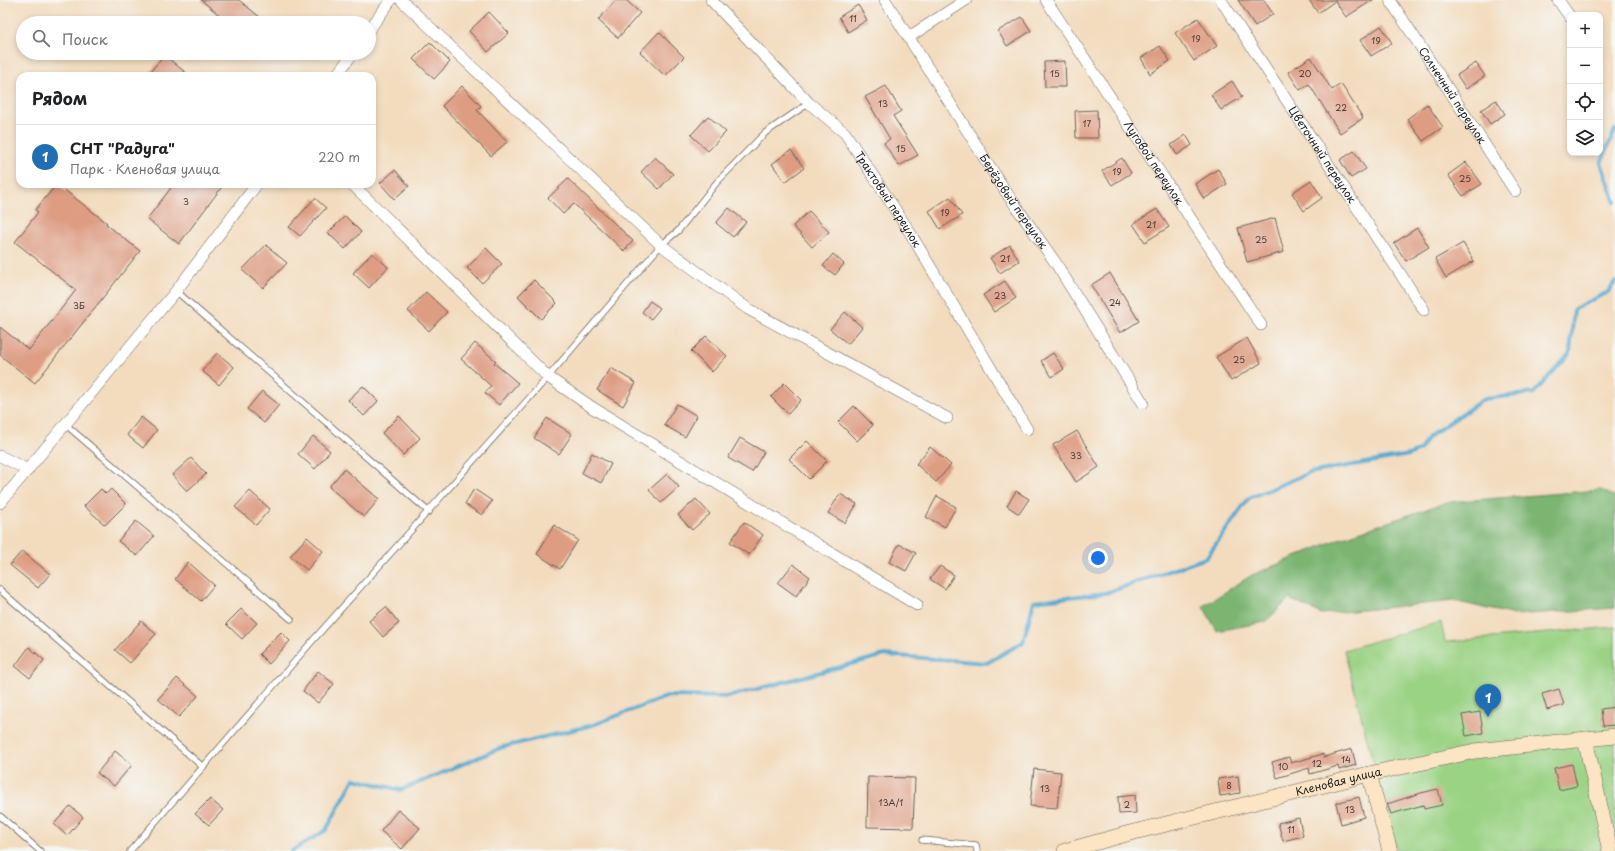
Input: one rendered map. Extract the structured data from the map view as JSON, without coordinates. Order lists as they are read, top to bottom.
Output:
{
  "streets": {
    "street": [
      "Солнечный переулок",
      "Цветочный переулок",
      "Луговой переулок",
      "Трактовый переулок",
      "Берёзовый переулок",
      "Кленовая улица"
    ]
  },
  "house_numbers": [
    "11",
    "19",
    "19",
    "15",
    "20",
    "13",
    "22",
    "17",
    "15",
    "19",
    "25",
    "3",
    "19",
    "21",
    "25",
    "21",
    "23",
    "24",
    "3Б",
    "25",
    "33",
    "14",
    "12",
    "10",
    "8",
    "13",
    "13А/1",
    "2",
    "13",
    "11"
  ],
  "page": {
    "map_buttons": ["+", "−"],
    "search": "Поиск",
    "heading": "Рядом",
    "list": [
      {
        "mark": "1",
        "name": "СНТ \"Радуга\"",
        "note": "Парк · Кленовая улица",
        "value": "220 m"
      }
    ],
    "pins": "1"
  }
}
